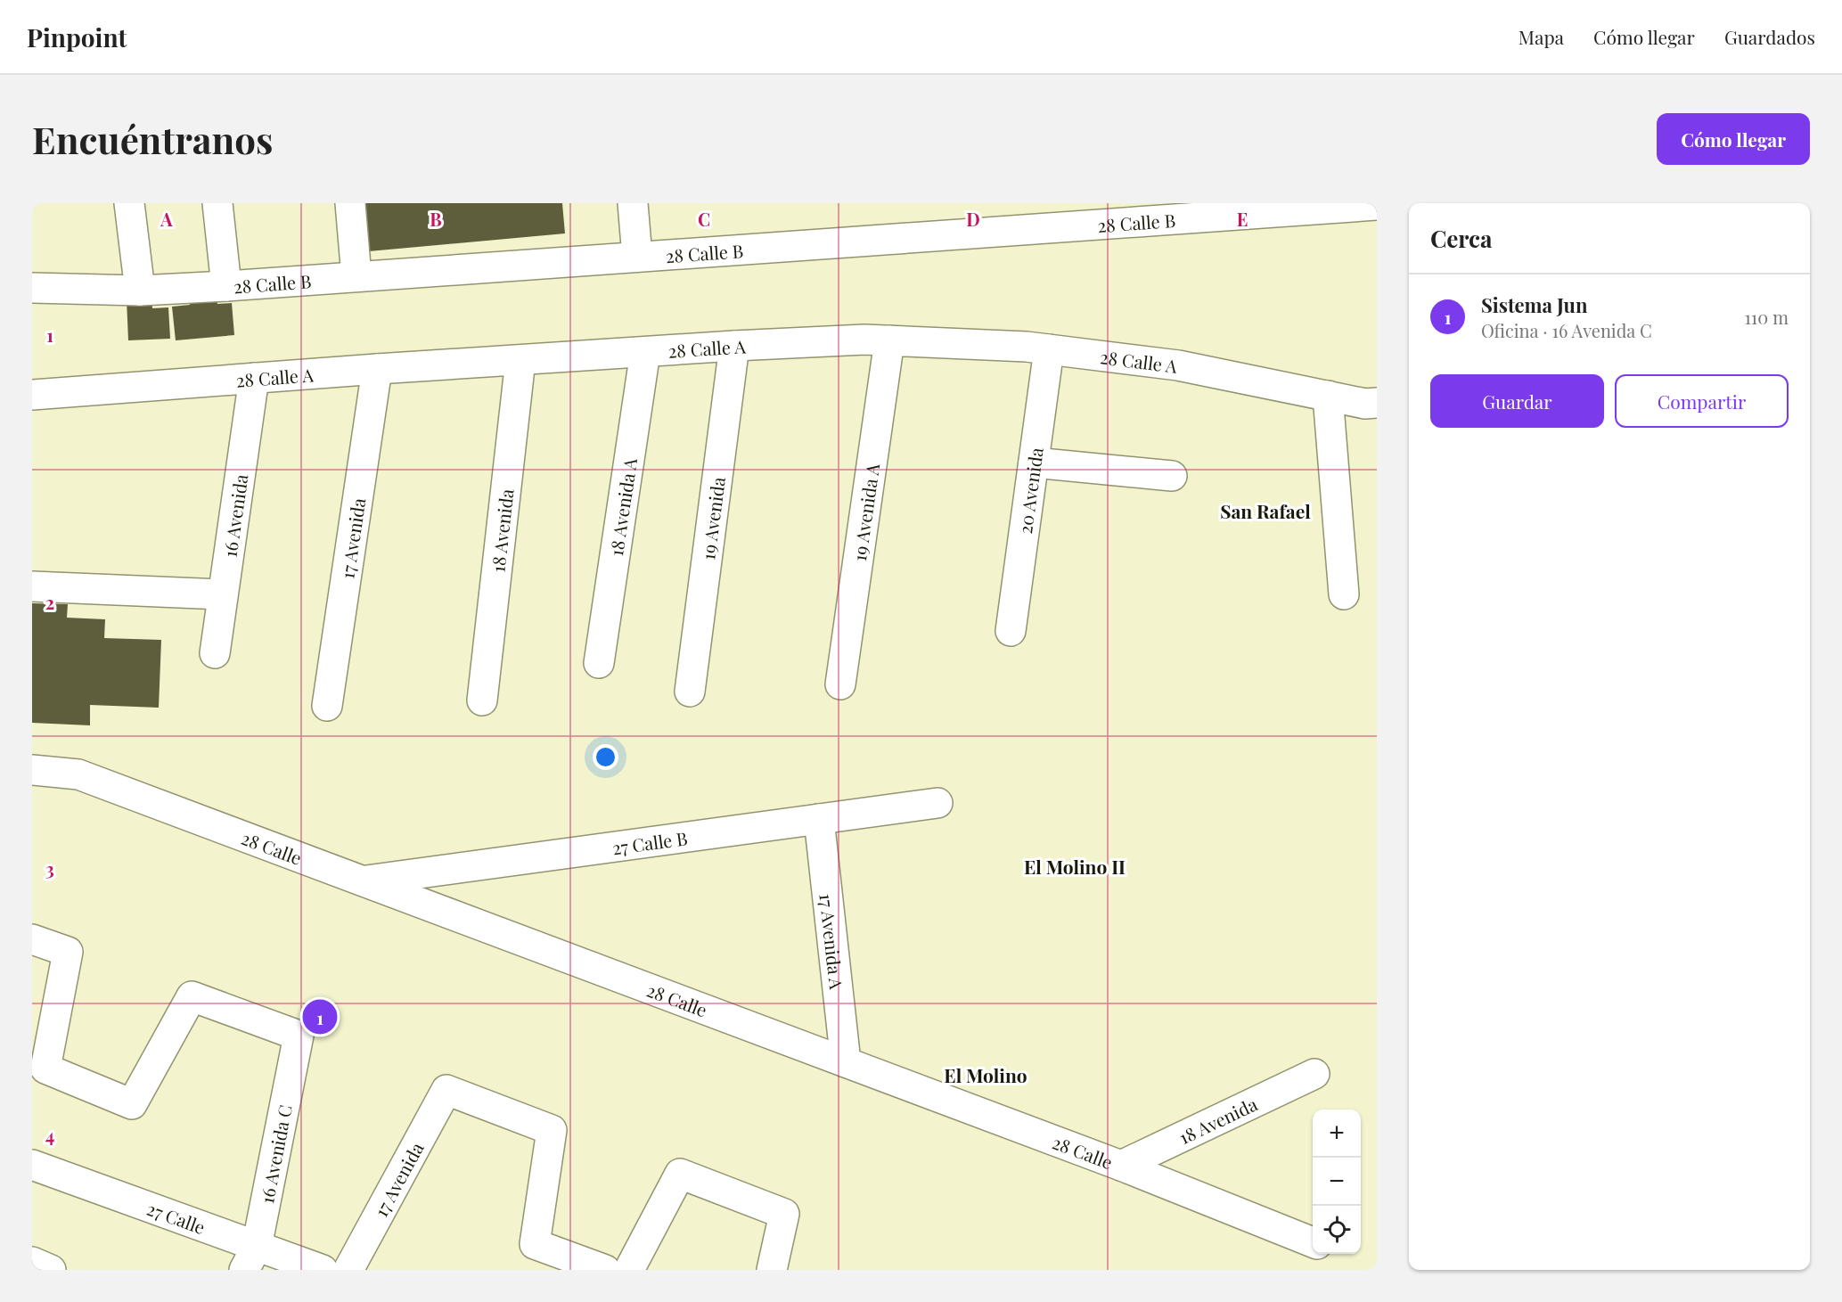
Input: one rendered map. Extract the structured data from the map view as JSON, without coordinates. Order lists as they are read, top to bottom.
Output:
{
  "streets": {
    "street": [
      "28 Calle B",
      "28 Calle A",
      "20 Avenida",
      "18 Avenida A",
      "19 Avenida A",
      "16 Avenida",
      "19 Avenida",
      "18 Avenida",
      "17 Avenida",
      "27 Calle B",
      "28 Calle",
      "17 Avenida A",
      "16 Avenida C",
      "27 Calle"
    ]
  },
  "crossings": [
    ["28 Calle A", "20 Avenida"],
    ["28 Calle A", "18 Avenida A"],
    ["28 Calle A", "19 Avenida A"],
    ["28 Calle A", "16 Avenida"],
    ["28 Calle A", "19 Avenida"],
    ["28 Calle A", "18 Avenida"],
    ["28 Calle A", "17 Avenida"],
    ["18 Avenida", "28 Calle"],
    ["27 Calle B", "28 Calle"],
    ["27 Calle B", "17 Avenida A"],
    ["28 Calle", "17 Avenida A"],
    ["16 Avenida C", "27 Calle"]
  ],
  "districts": ["San Rafael", "El Molino II", "El Molino"],
  "page": {
    "header": "Pinpoint",
    "nav": ["Mapa", "Cómo llegar", "Guardados"],
    "buttons": [
      "Cómo llegar",
      ["Guardar", "Compartir"]
    ],
    "title": "Encuéntranos",
    "heading": "Cerca",
    "list": [
      {
        "mark": "1",
        "name": "Sistema Jun",
        "note": "Oficina · 16 Avenida C",
        "value": "110 m"
      }
    ],
    "pins": "1",
    "map_buttons": ["+", "−"]
  },
  "grid": {
    "columns": [
      "A",
      "B",
      "C",
      "D",
      "E"
    ],
    "rows": [
      "1",
      "2",
      "3",
      "4"
    ]
  }
}
